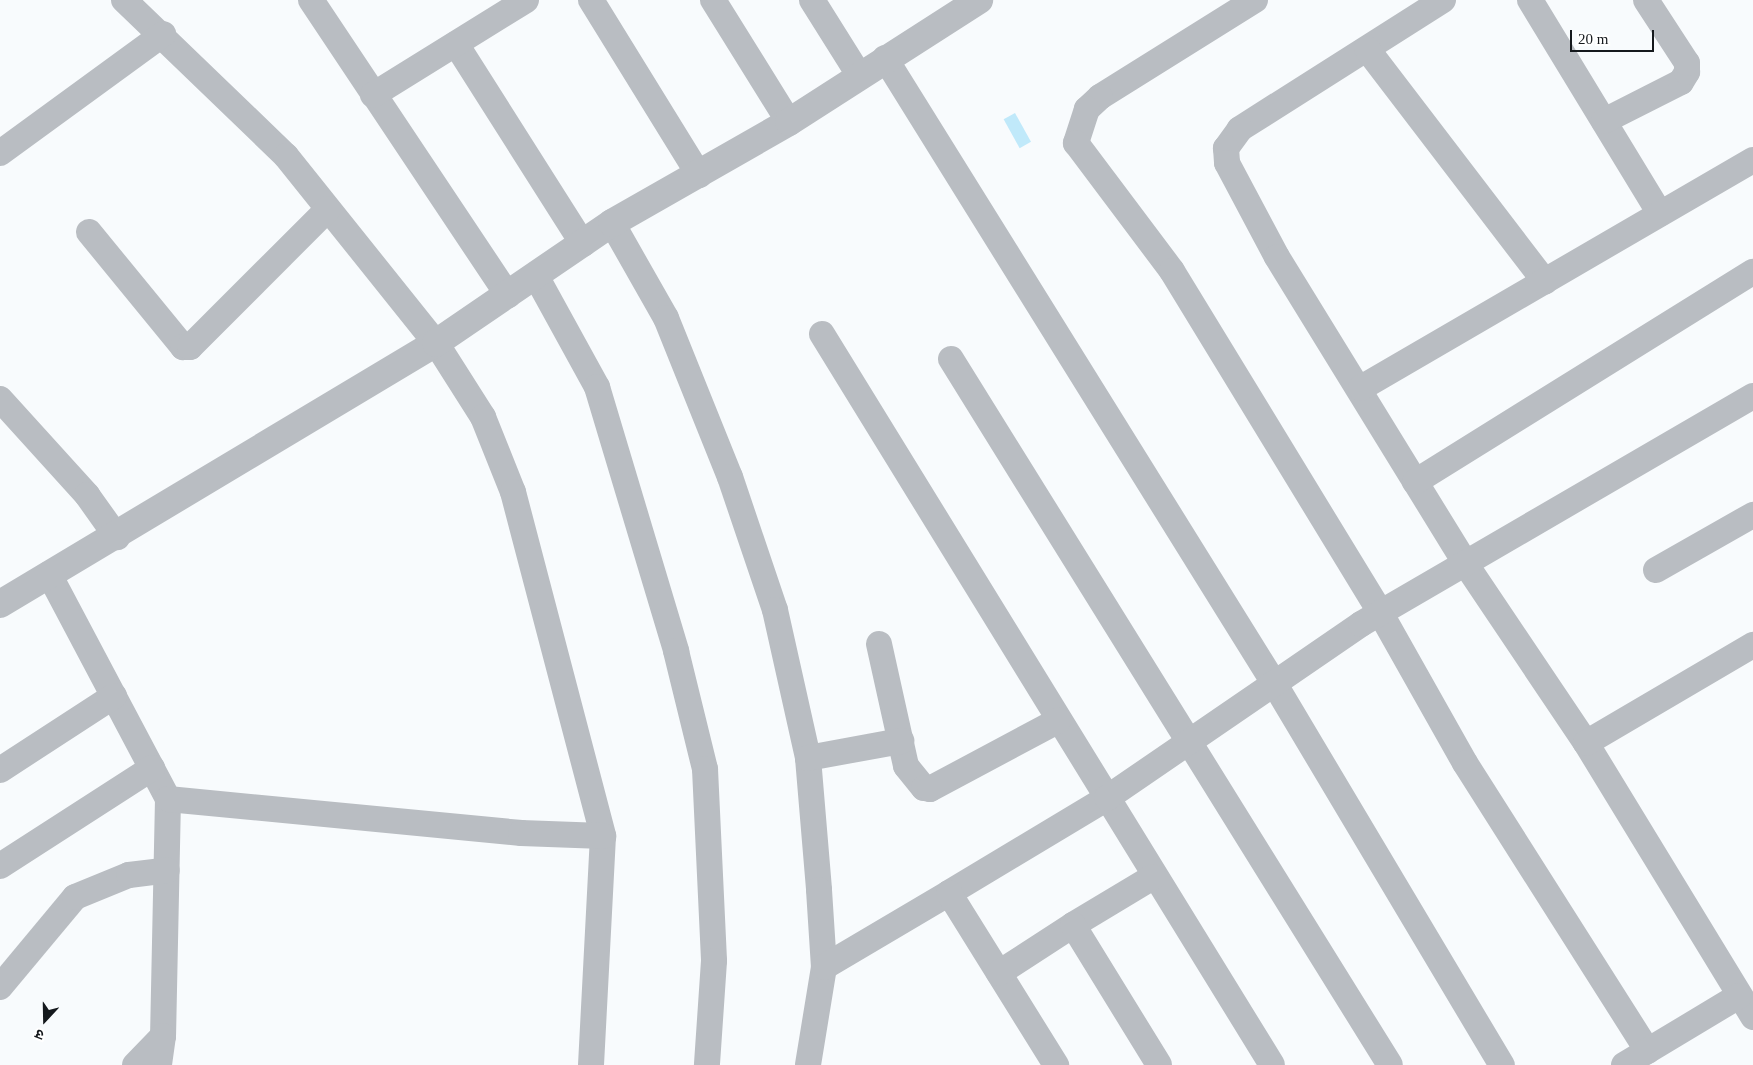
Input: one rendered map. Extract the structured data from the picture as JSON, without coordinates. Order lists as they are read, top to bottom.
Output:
{
  "scale_bar": "20 m",
  "north": "bottom"
}
